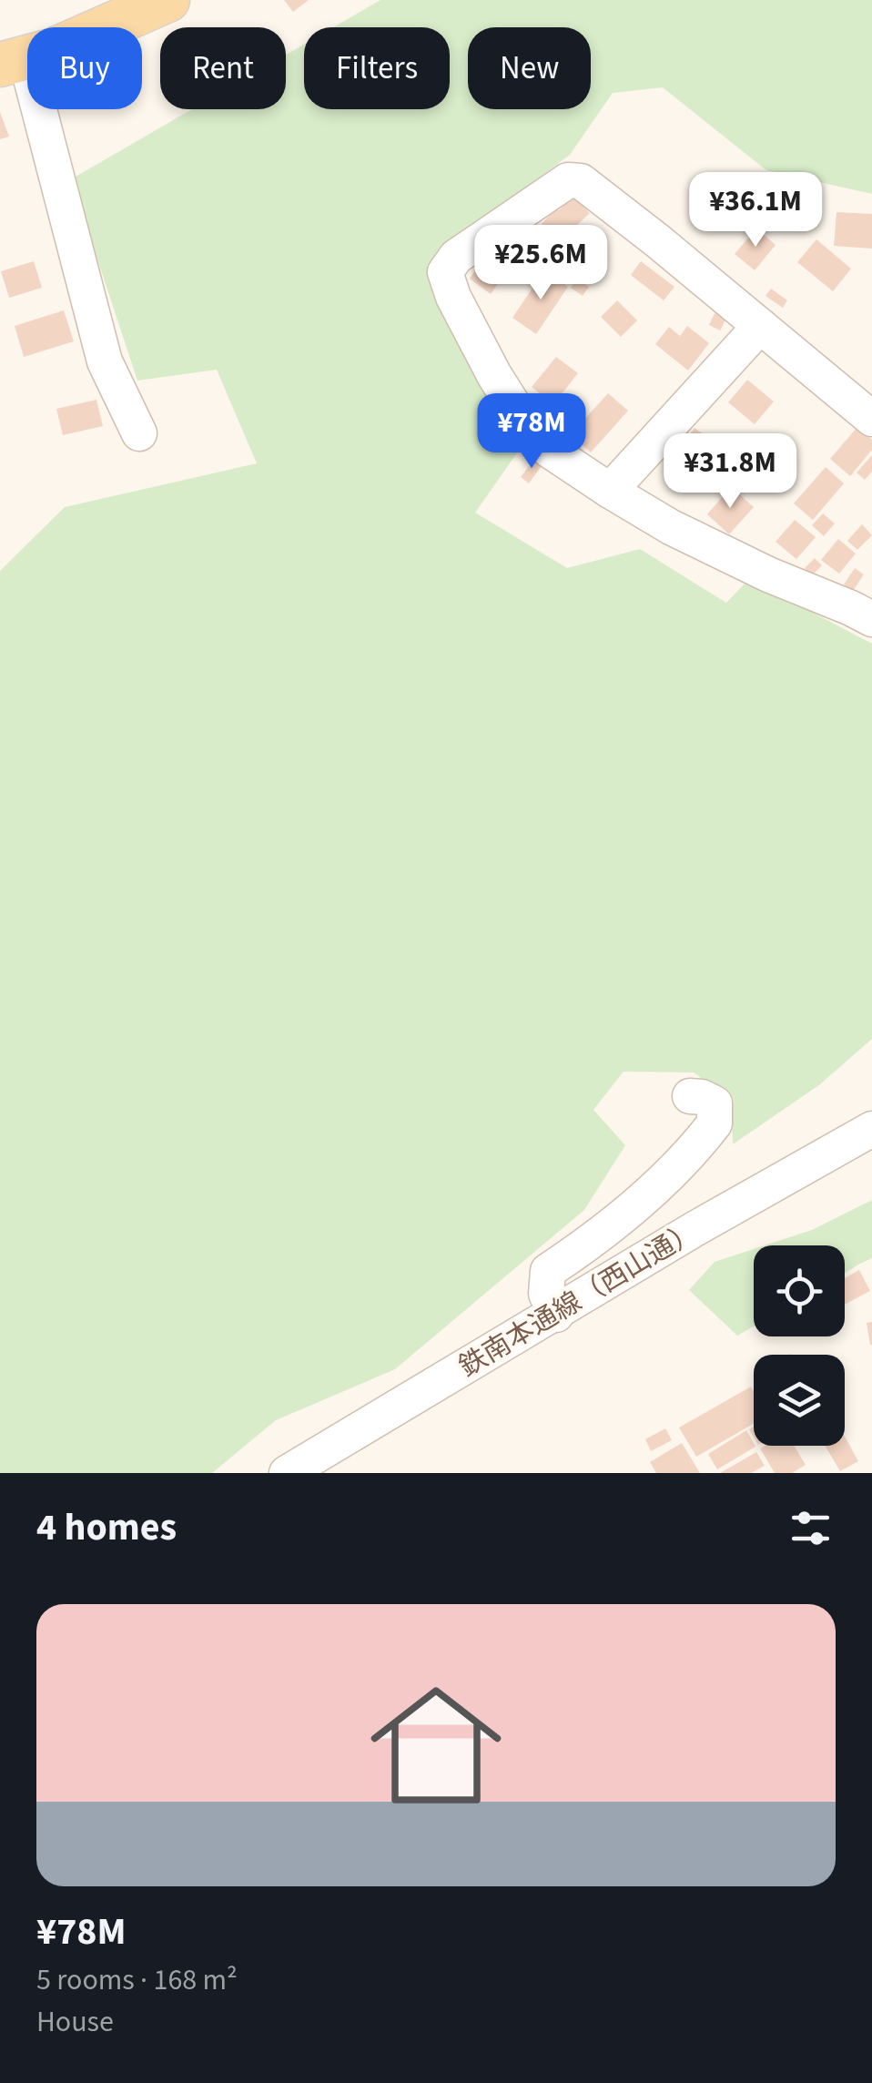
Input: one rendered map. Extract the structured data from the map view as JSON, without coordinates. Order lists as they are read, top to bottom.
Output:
{
  "streets": {
    "street": ["鉄南本通線（西山通）"]
  },
  "page": {
    "chip": [
      "Buy",
      "Rent",
      "Filters",
      "New"
    ],
    "price": [
      "¥36.1M",
      "¥25.6M",
      "¥78M",
      "¥31.8M"
    ],
    "heading": "4 homes",
    "list": [
      {
        "name": "¥78M",
        "note": "5 rooms · 168 m² · House"
      }
    ]
  }
}
